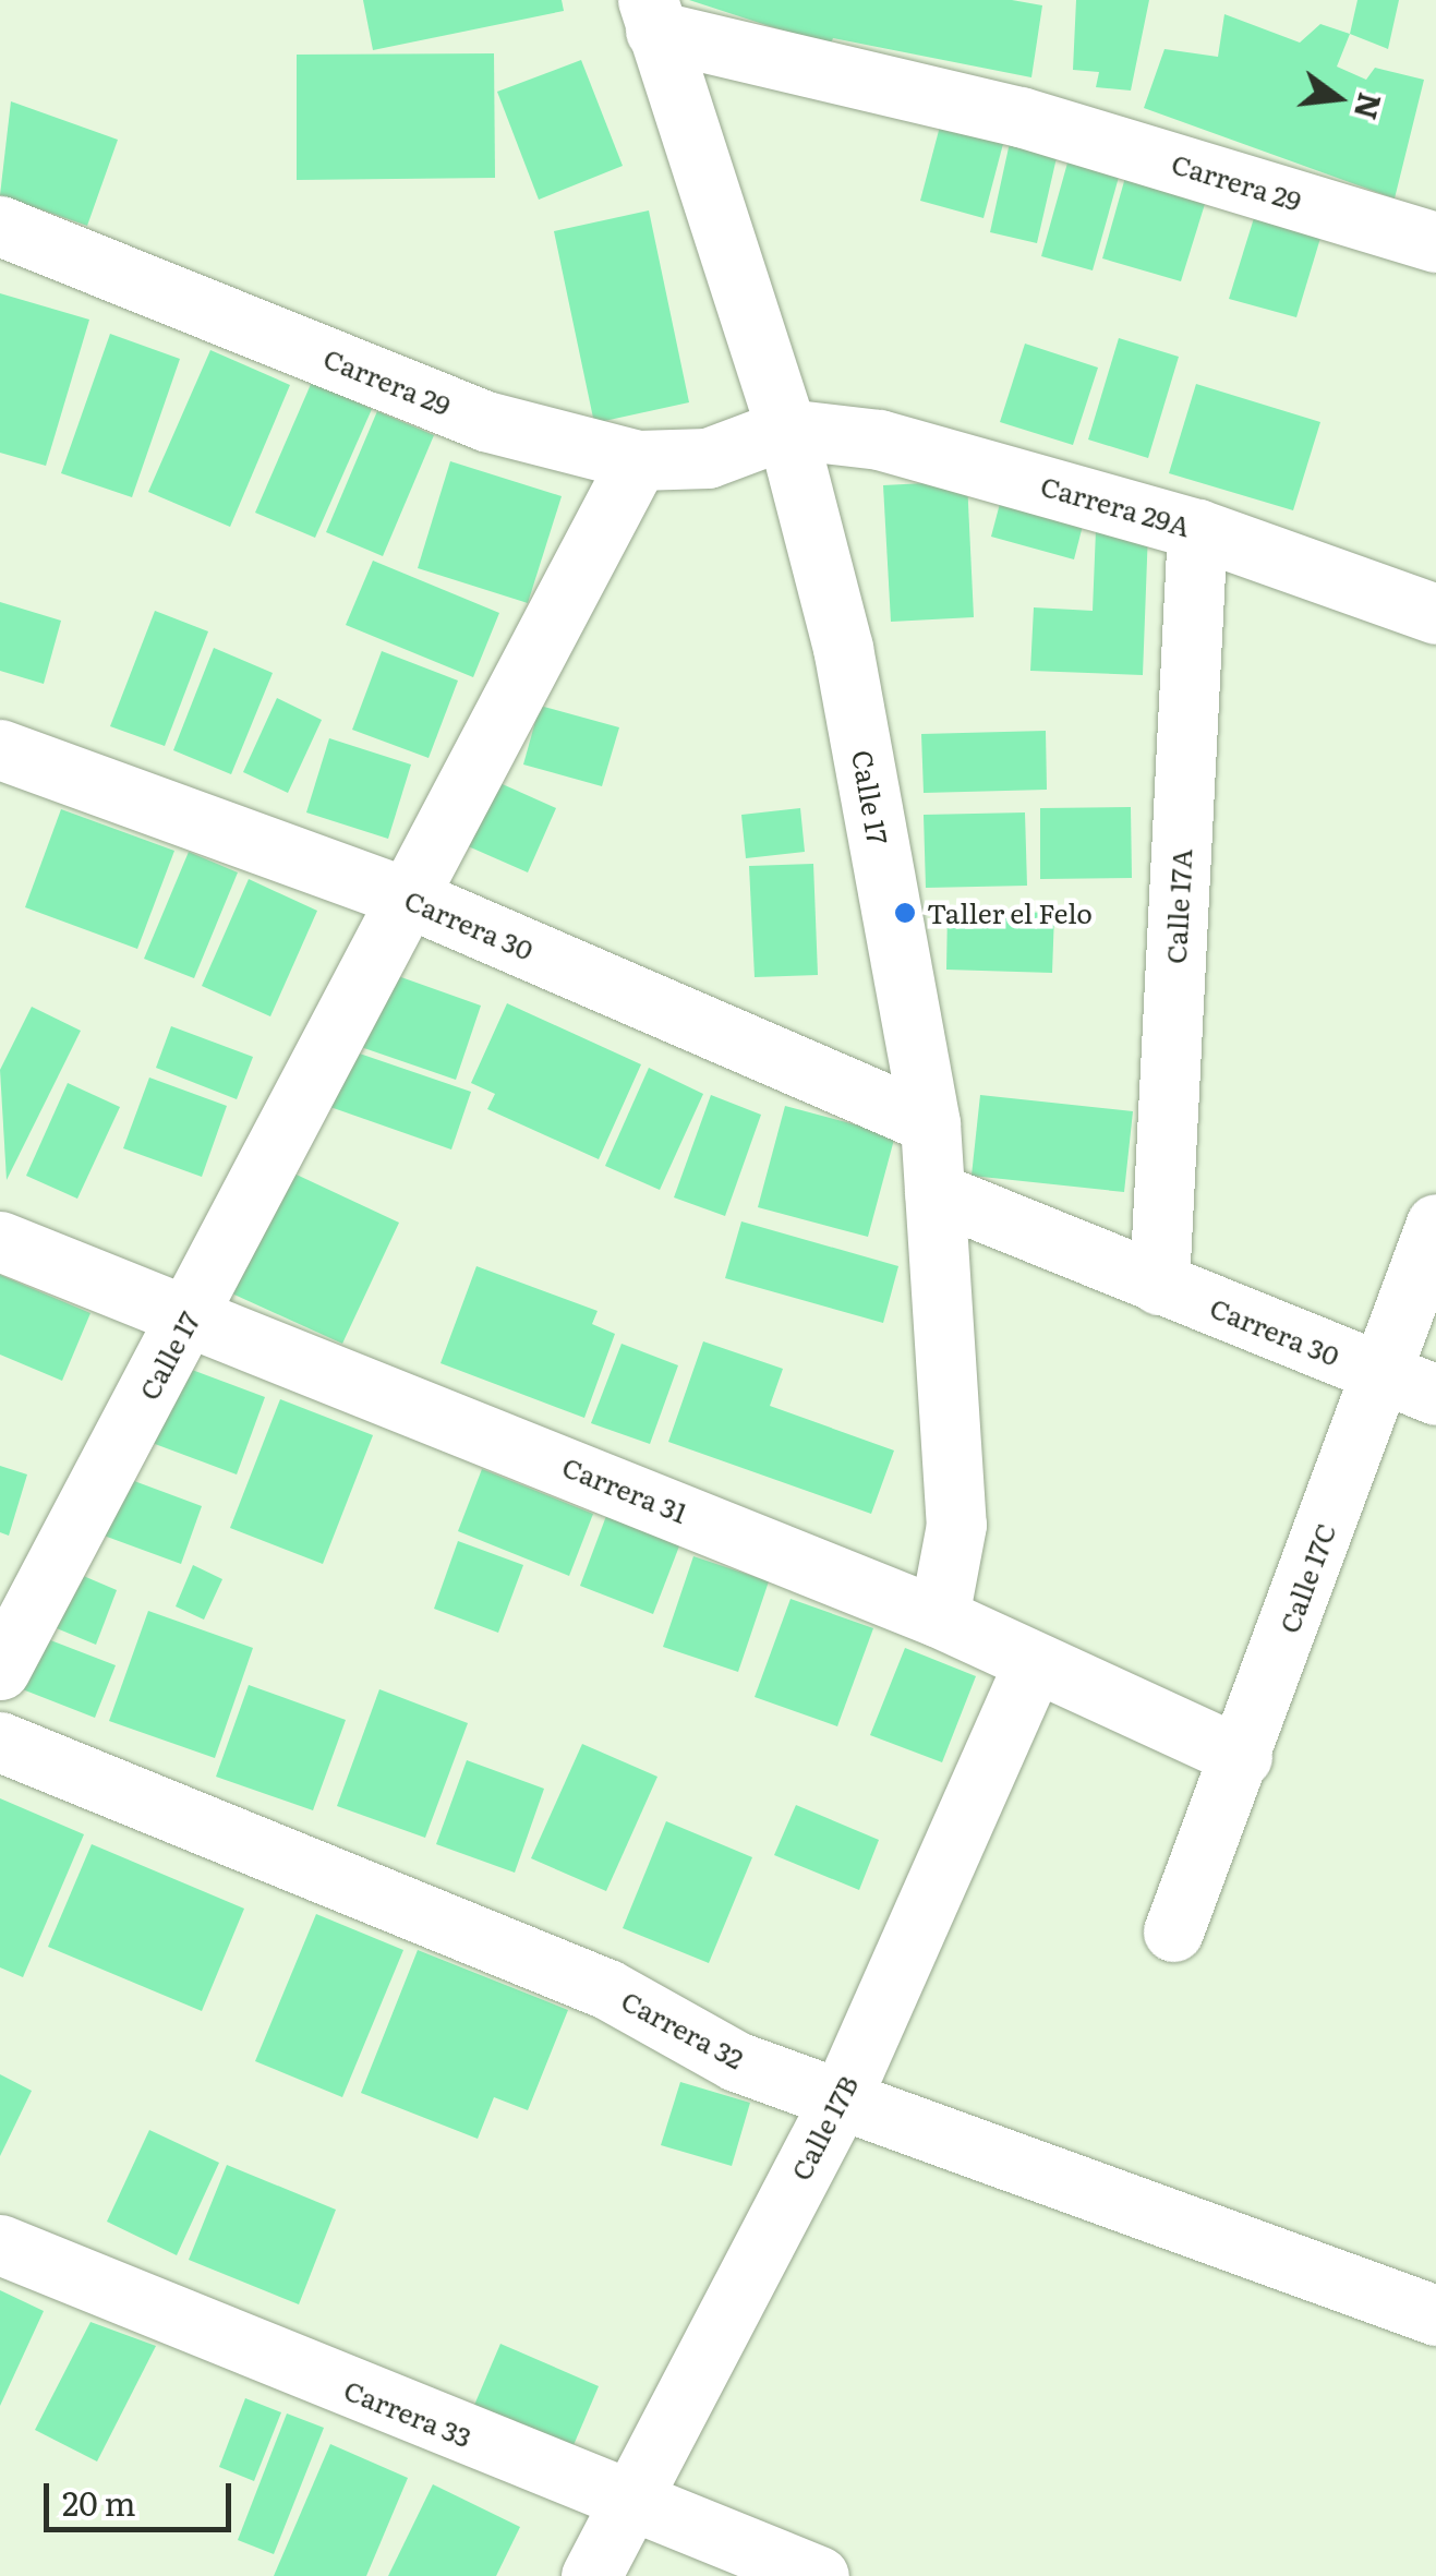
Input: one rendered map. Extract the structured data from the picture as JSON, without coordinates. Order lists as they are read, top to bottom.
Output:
{
  "streets": {
    "street": [
      "Carrera 29",
      "Carrera 29A",
      "Calle 17",
      "Calle 17A",
      "Carrera 30",
      "Carrera 31",
      "Calle 17C",
      "Carrera 32",
      "Calle 17B",
      "Carrera 33"
    ]
  },
  "crossings": [
    ["Carrera 29", "Carrera 29A"],
    ["Carrera 29", "Calle 17"],
    ["Carrera 29A", "Calle 17"],
    ["Carrera 29A", "Calle 17A"],
    ["Calle 17", "Carrera 30"],
    ["Calle 17", "Carrera 31"],
    ["Calle 17A", "Carrera 30"],
    ["Carrera 30", "Calle 17C"],
    ["Carrera 31", "Calle 17C"],
    ["Carrera 31", "Calle 17B"],
    ["Carrera 32", "Calle 17B"],
    ["Calle 17B", "Carrera 33"]
  ],
  "places": ["Taller el Felo"],
  "scale_bar": "20 m",
  "north": "right"
}
